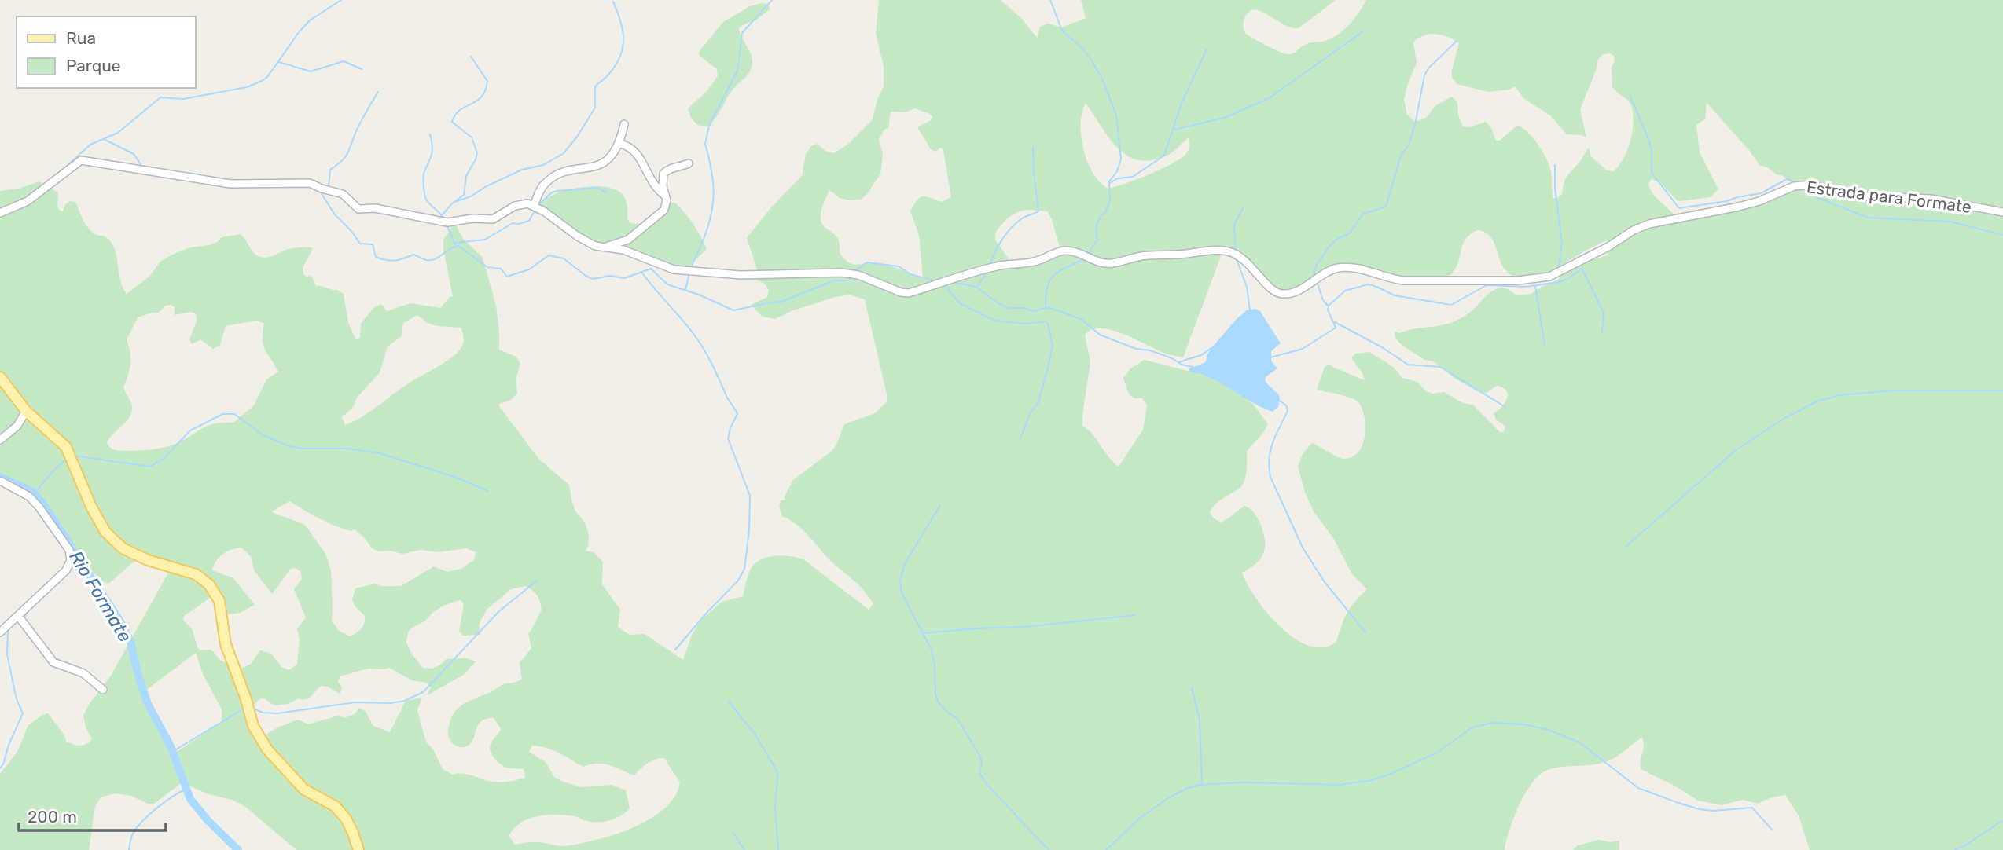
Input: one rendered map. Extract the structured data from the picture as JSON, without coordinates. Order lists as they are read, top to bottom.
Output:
{
  "streets": {
    "street": ["Estrada para Formate"]
  },
  "water": ["Rio Formate"],
  "legend": ["Rua", "Parque"],
  "scale_bar": "200 m"
}
